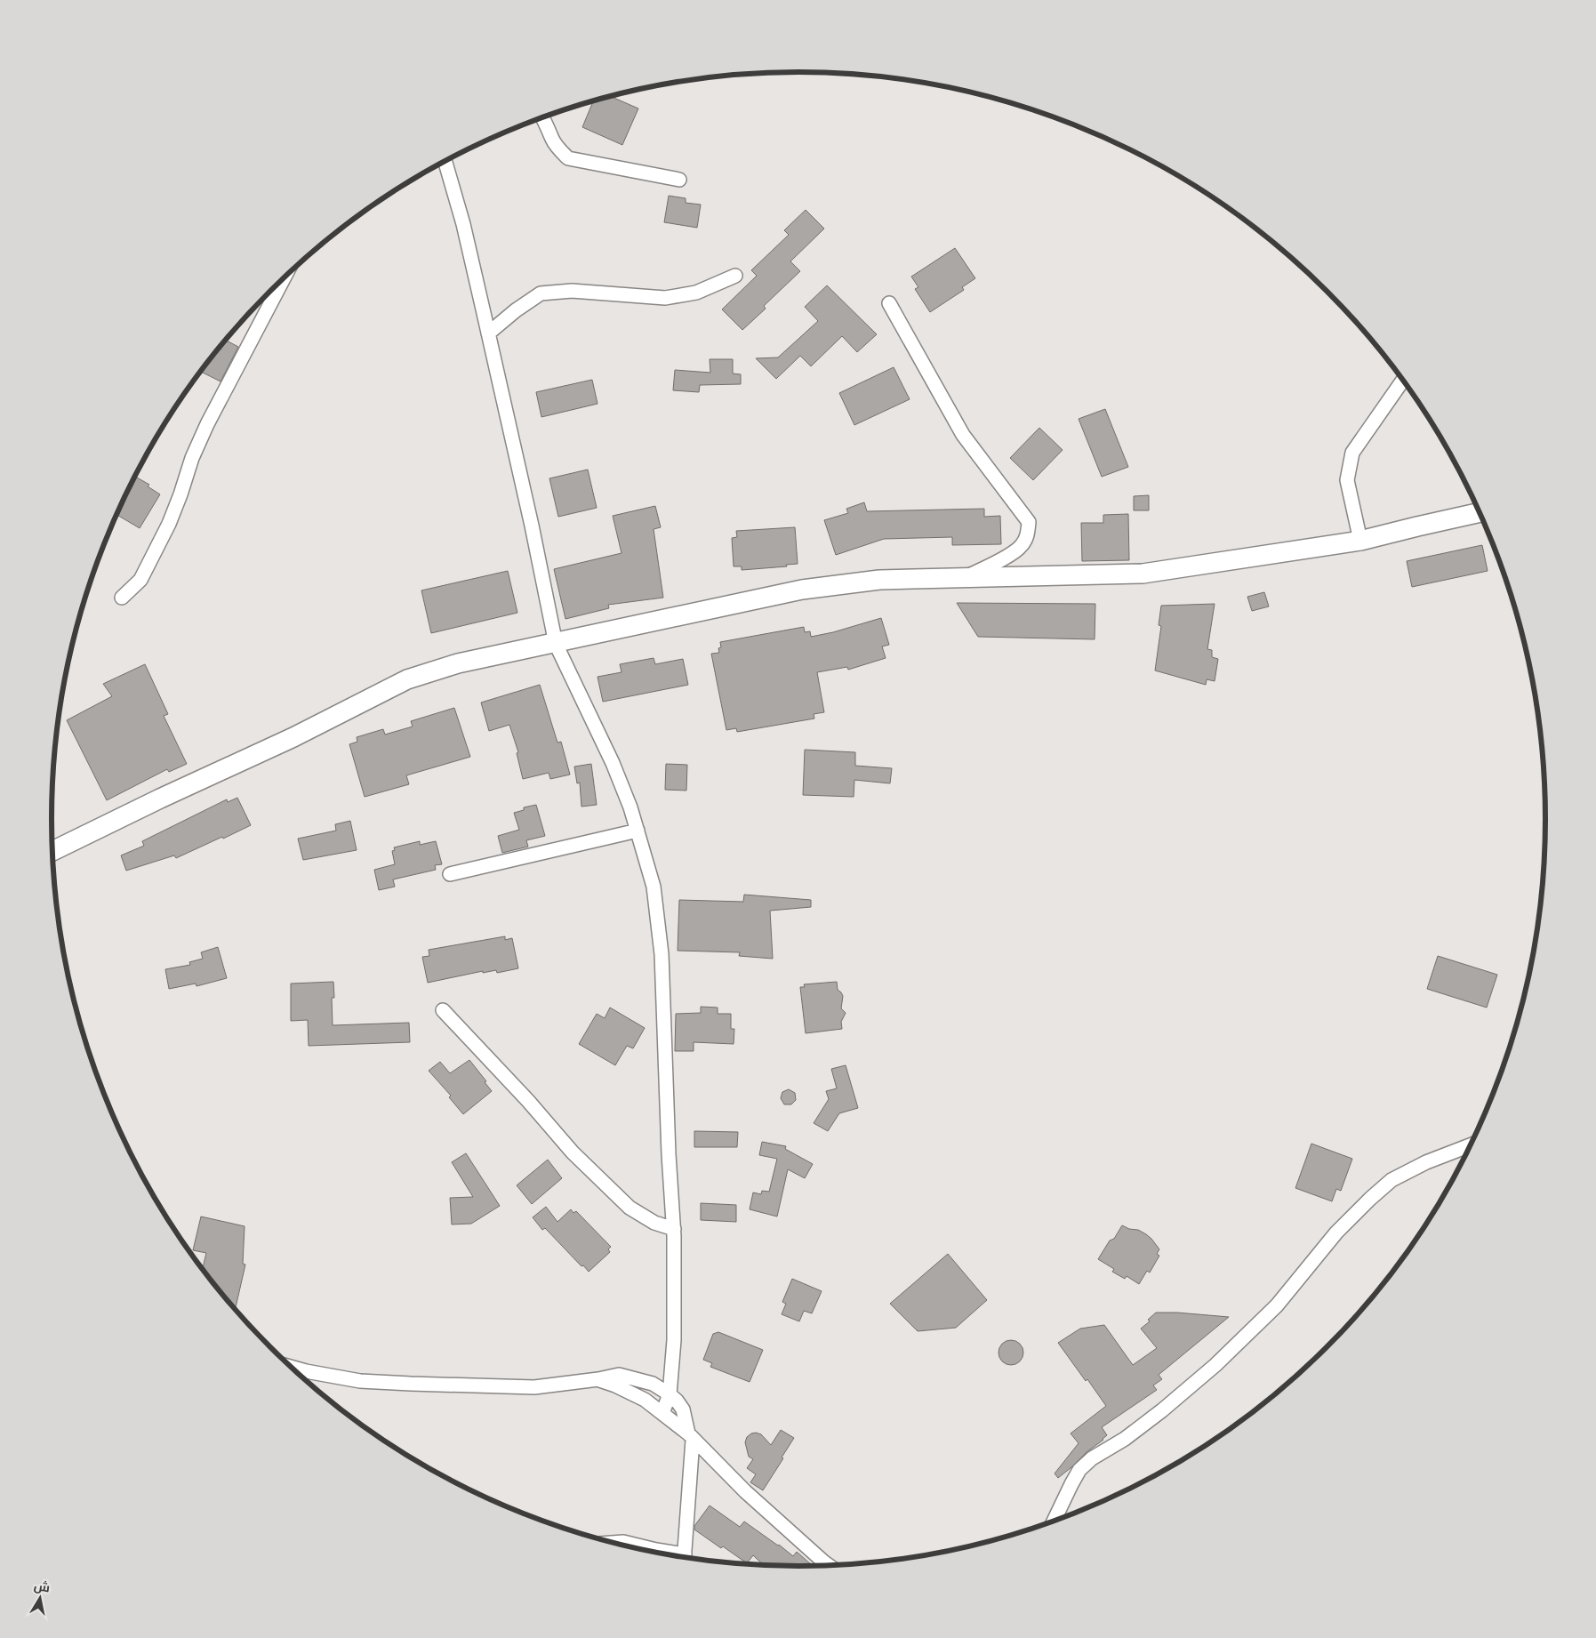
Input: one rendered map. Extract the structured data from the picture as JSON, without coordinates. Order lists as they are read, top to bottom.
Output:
{
  "north": "top"
}
